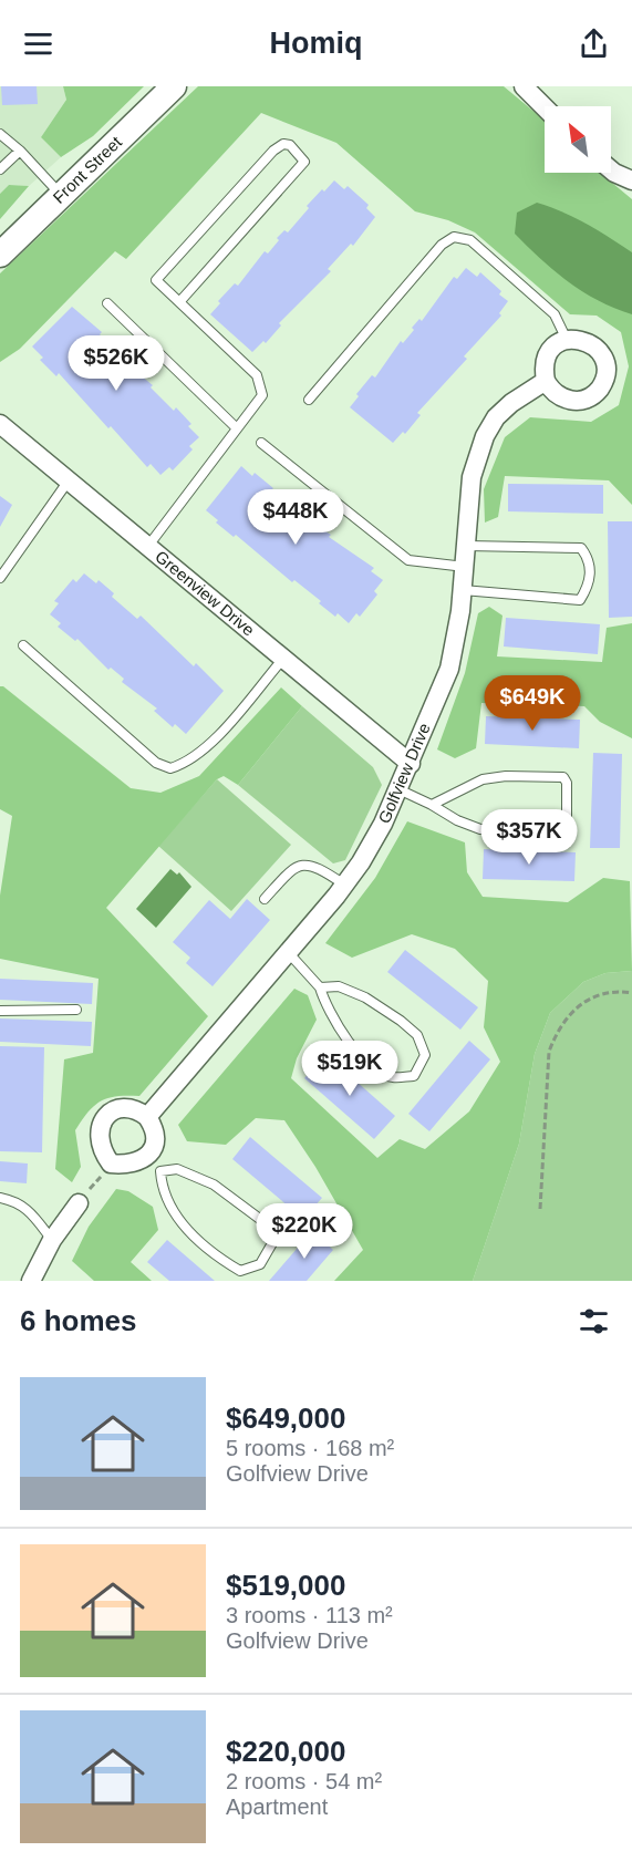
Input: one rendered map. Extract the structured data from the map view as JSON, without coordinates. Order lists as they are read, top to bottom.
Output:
{
  "streets": {
    "main road": ["Front Street"],
    "street": ["Greenview Drive", "Golfview Drive"]
  },
  "crossings": [
    ["Greenview Drive", "Golfview Drive"]
  ],
  "north": "top left",
  "page": {
    "header": "Homiq",
    "price": [
      "$526K",
      "$448K",
      "$649K",
      "$357K",
      "$519K",
      "$220K"
    ],
    "heading": "6 homes",
    "list": [
      {
        "name": "$649,000",
        "note": "5 rooms · 168 m² · Golfview Drive"
      },
      {
        "name": "$519,000",
        "note": "3 rooms · 113 m² · Golfview Drive"
      },
      {
        "name": "$220,000",
        "note": "2 rooms · 54 m² · Apartment"
      }
    ]
  }
}
